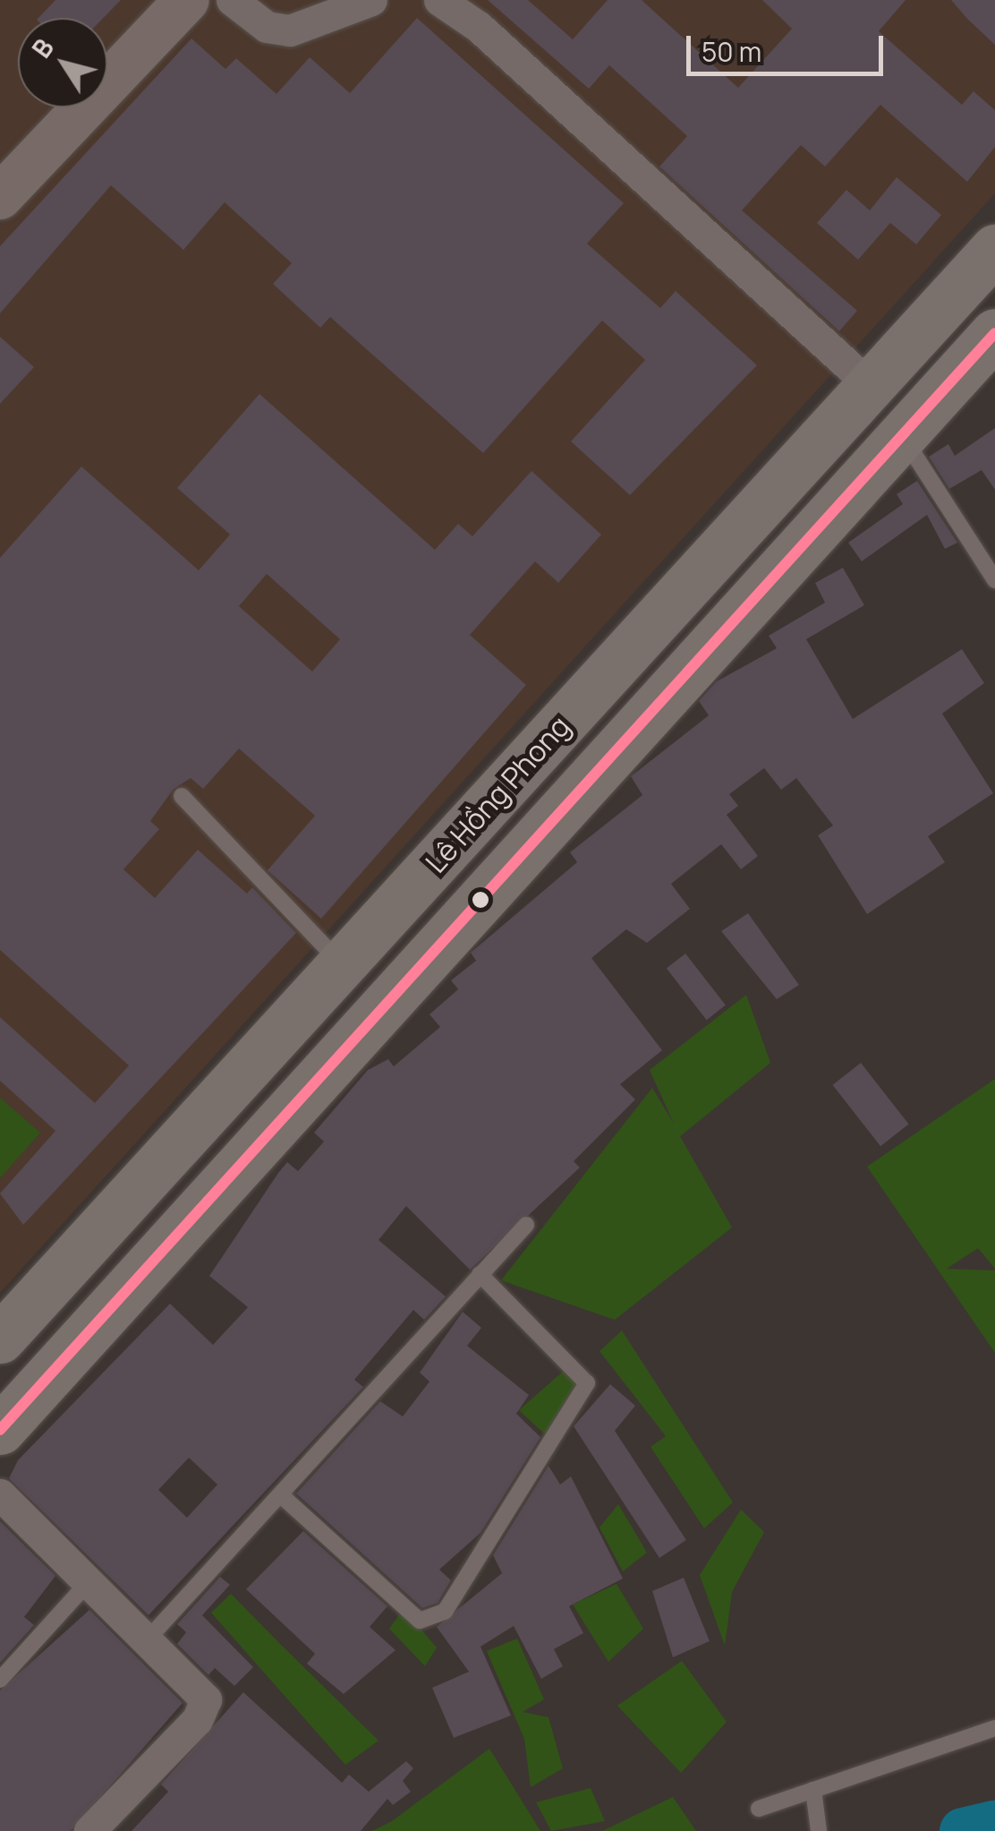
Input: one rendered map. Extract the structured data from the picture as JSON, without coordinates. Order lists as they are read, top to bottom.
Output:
{
  "streets": {
    "highway": ["Lê Hồng Phong"]
  },
  "scale_bar": "50 m",
  "north": "top left"
}
